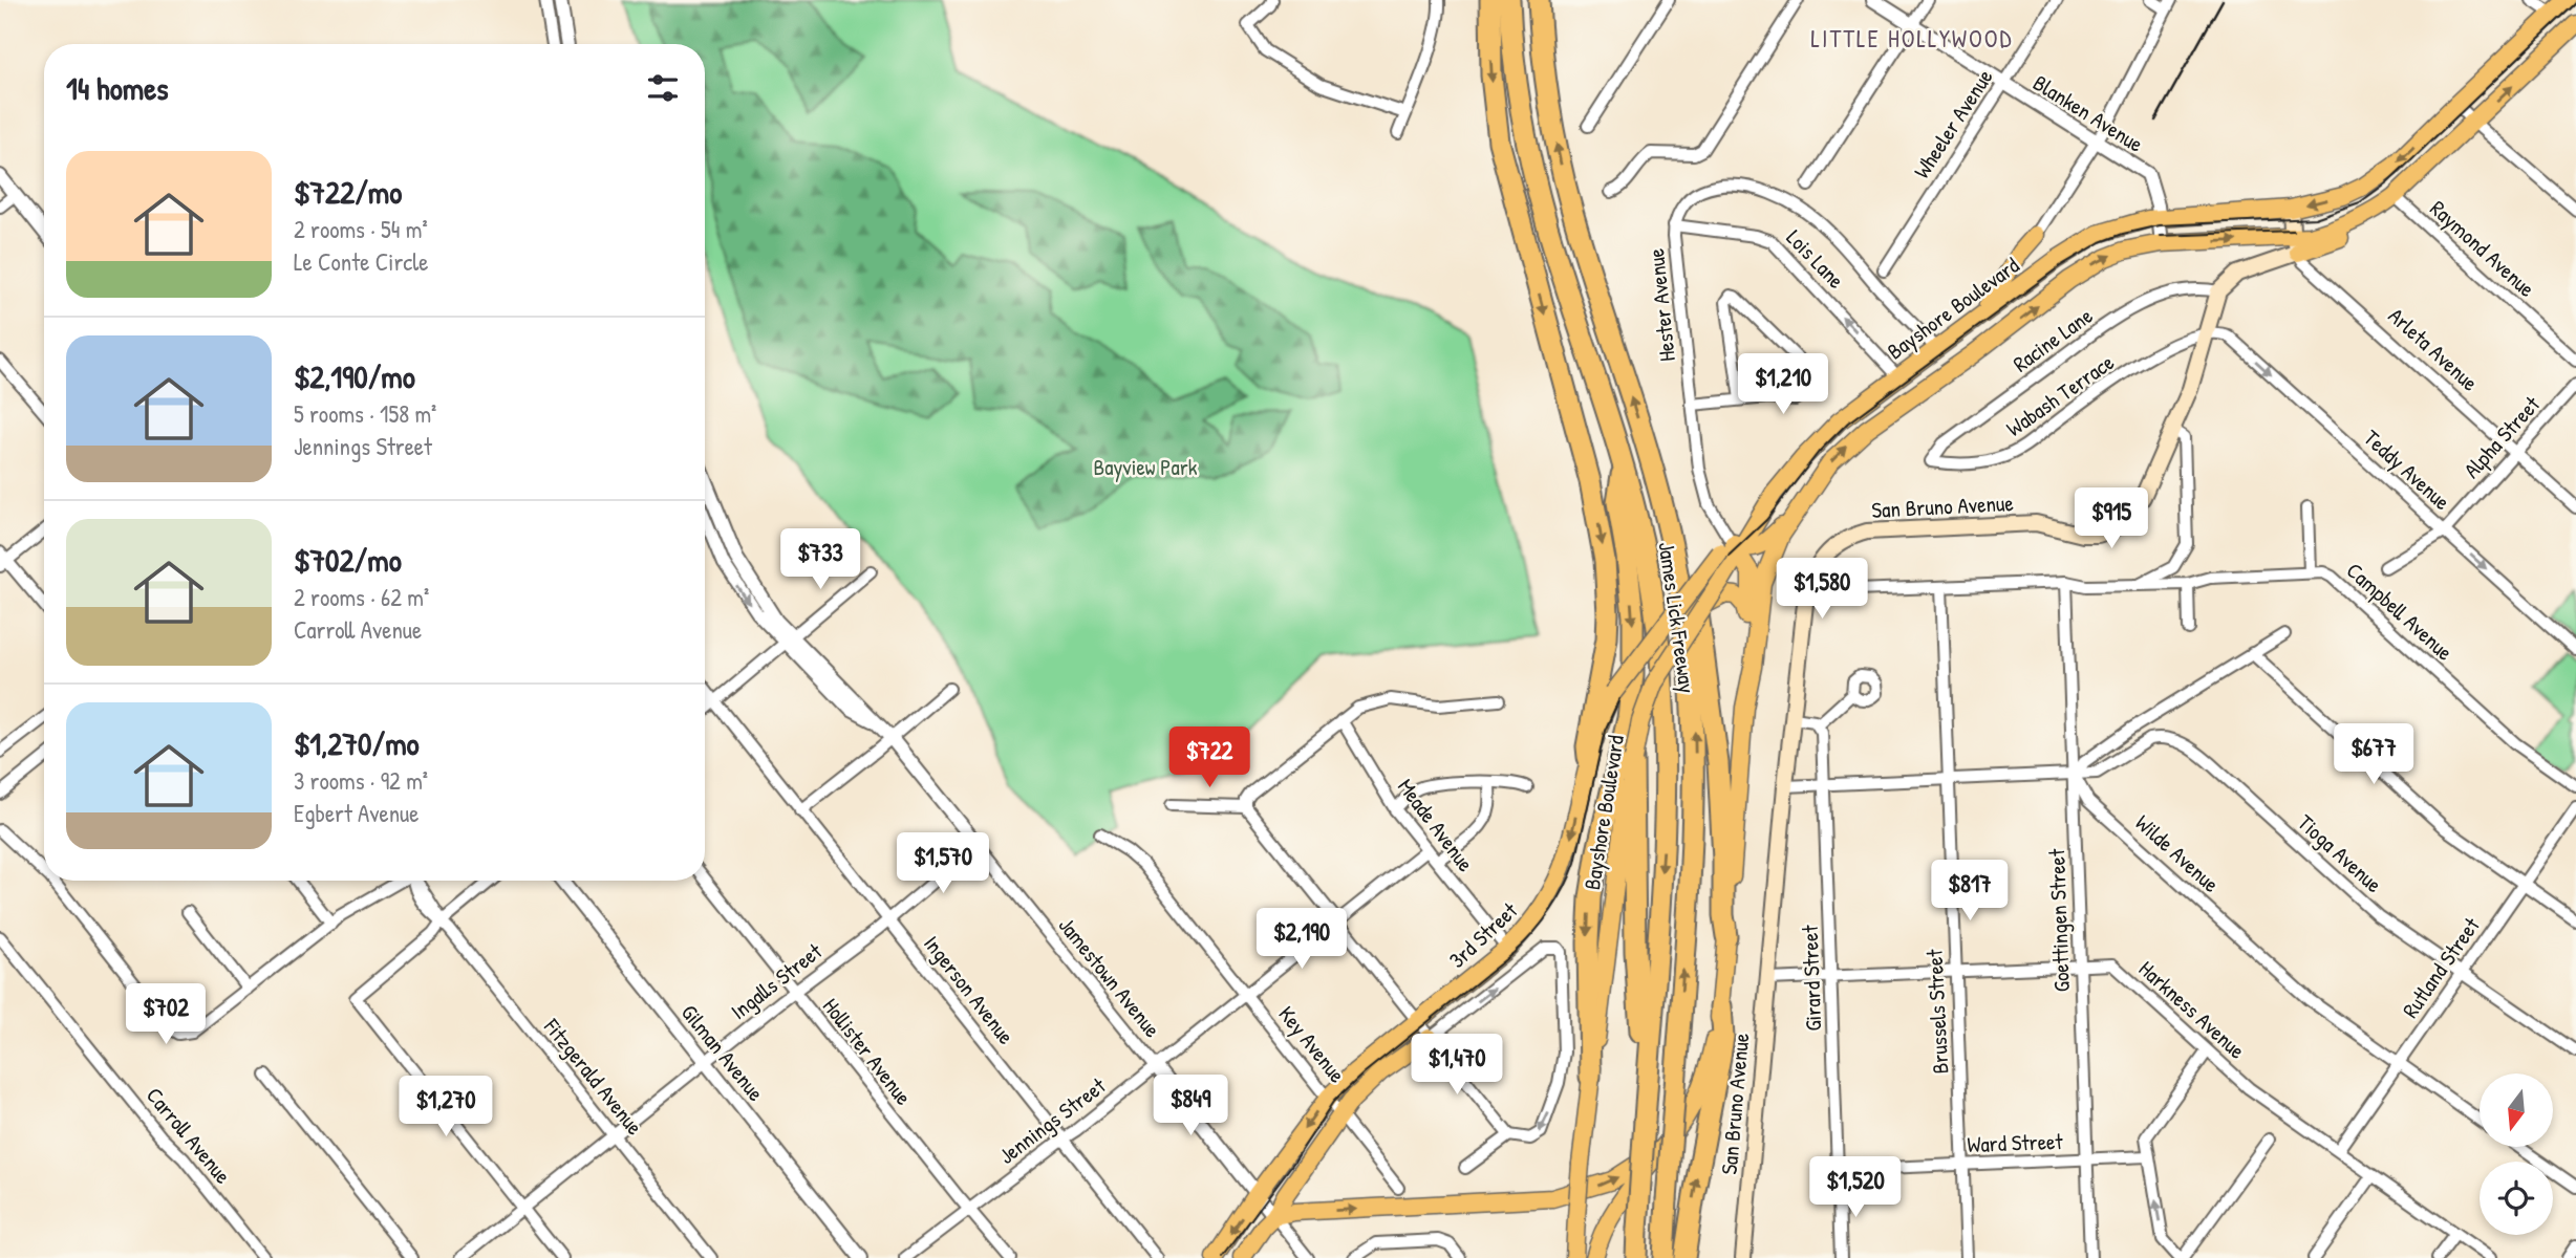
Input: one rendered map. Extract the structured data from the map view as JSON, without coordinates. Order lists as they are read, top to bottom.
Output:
{
  "streets": {
    "highway": ["James Lick Freeway"],
    "main road": ["Bayshore Boulevard", "San Bruno Avenue", "3rd Street"],
    "street": [
      "Blanken Avenue",
      "Wheeler Avenue",
      "Raymond Avenue",
      "Lois Lane",
      "Hester Avenue",
      "Racine Lane",
      "Arleta Avenue",
      "Wabash Terrace",
      "Alpha Street",
      "Teddy Avenue",
      "Campbell Avenue",
      "Meade Avenue",
      "Wilde Avenue",
      "Tioga Avenue",
      "Goettingen Street",
      "Rutland Street",
      "Jamestown Avenue",
      "Girard Street",
      "Ingalls Street",
      "Ingerson Avenue",
      "Harkness Avenue",
      "Brussels Street",
      "Key Avenue",
      "Hollister Avenue",
      "Gilman Avenue",
      "Fitzgerald Avenue",
      "Jennings Street",
      "Carroll Avenue",
      "Ward Street"
    ]
  },
  "crossings": [
    ["Blanken Avenue", "Wheeler Avenue"],
    ["Blanken Avenue", "Bayshore Boulevard"],
    ["Lois Lane", "Hester Avenue"],
    ["Lois Lane", "Bayshore Boulevard"],
    ["Hester Avenue", "Bayshore Boulevard"],
    ["Hester Avenue", "3rd Street"],
    ["Bayshore Boulevard", "3rd Street"],
    ["Racine Lane", "Wabash Terrace"],
    ["Racine Lane", "San Bruno Avenue"],
    ["Arleta Avenue", "Alpha Street"],
    ["Wabash Terrace", "Teddy Avenue"],
    ["Wabash Terrace", "San Bruno Avenue"],
    ["Alpha Street", "Teddy Avenue"],
    ["Teddy Avenue", "San Bruno Avenue"],
    ["San Bruno Avenue", "Campbell Avenue"],
    ["San Bruno Avenue", "Harkness Avenue"],
    ["Campbell Avenue", "Goettingen Street"],
    ["Campbell Avenue", "Brussels Street"],
    ["Meade Avenue", "3rd Street"],
    ["Meade Avenue", "Jennings Street"],
    ["Wilde Avenue", "Tioga Avenue"],
    ["Wilde Avenue", "Goettingen Street"],
    ["Wilde Avenue", "Rutland Street"],
    ["Tioga Avenue", "Goettingen Street"],
    ["Tioga Avenue", "Rutland Street"],
    ["Goettingen Street", "Harkness Avenue"],
    ["Goettingen Street", "Ward Street"],
    ["3rd Street", "Jamestown Avenue"],
    ["3rd Street", "Key Avenue"],
    ["Rutland Street", "Harkness Avenue"],
    ["Jamestown Avenue", "Ingalls Street"],
    ["Jamestown Avenue", "Jennings Street"],
    ["Girard Street", "Harkness Avenue"],
    ["Girard Street", "Ward Street"],
    ["Ingalls Street", "Ingerson Avenue"],
    ["Ingalls Street", "Hollister Avenue"],
    ["Ingalls Street", "Gilman Avenue"],
    ["Ingalls Street", "Fitzgerald Avenue"],
    ["Ingerson Avenue", "Jennings Street"],
    ["Harkness Avenue", "Brussels Street"],
    ["Brussels Street", "Ward Street"],
    ["Key Avenue", "Jennings Street"],
    ["Hollister Avenue", "Jennings Street"]
  ],
  "one_way": ["Lois Lane", "Teddy Avenue"],
  "districts": ["LITTLE HOLLYWOOD"],
  "parks": ["Bayview Park"],
  "north": "bottom",
  "page": {
    "heading": "14 homes",
    "list": [
      {
        "name": "$722/mo",
        "note": "2 rooms · 54 m² · Le Conte Circle"
      },
      {
        "name": "$2,190/mo",
        "note": "5 rooms · 158 m² · Jennings Street"
      },
      {
        "name": "$702/mo",
        "note": "2 rooms · 62 m² · Carroll Avenue"
      },
      {
        "name": "$1,270/mo",
        "note": "3 rooms · 92 m² · Egbert Avenue"
      }
    ],
    "price": [
      "$1,210",
      "$915",
      "$733",
      "$1,580",
      "$677",
      "$722",
      "$1,570",
      "$817",
      "$2,190",
      "$702",
      "$1,470",
      "$849",
      "$1,270",
      "$1,520"
    ]
  }
}
